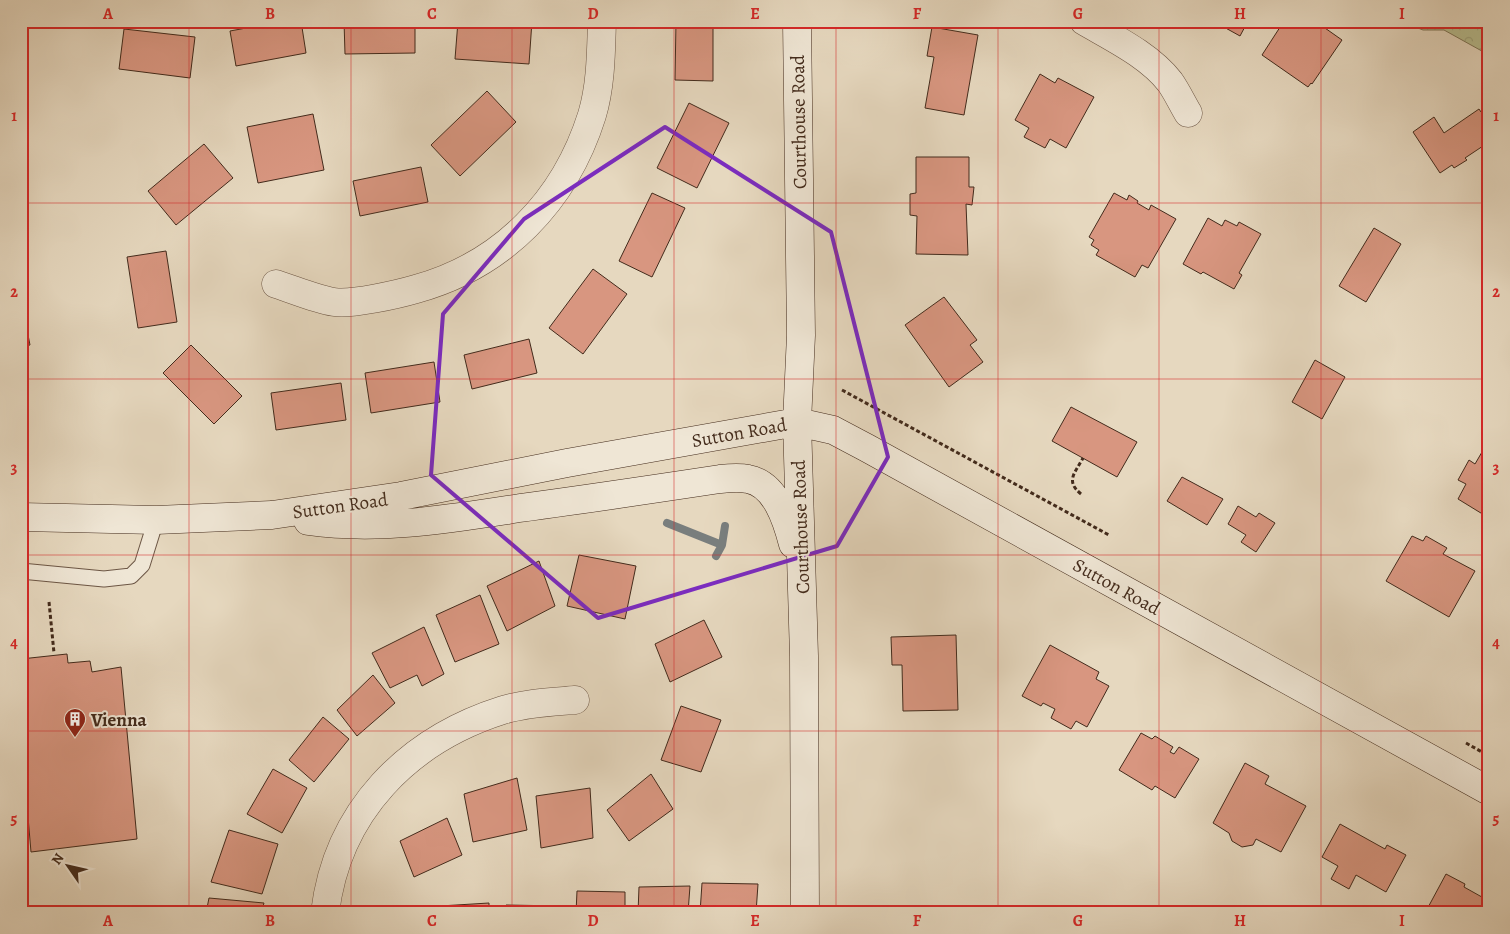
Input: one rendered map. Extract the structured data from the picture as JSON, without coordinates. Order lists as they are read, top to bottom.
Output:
{
  "streets": {
    "street": ["Courthouse Road", "Sutton Road"]
  },
  "crossings": [
    ["Courthouse Road", "Sutton Road"]
  ],
  "places": {
    "building": ["Vienna"]
  },
  "north": "top left",
  "grid": {
    "columns": [
      "A",
      "B",
      "C",
      "D",
      "E",
      "F",
      "G",
      "H",
      "I"
    ],
    "rows": [
      "1",
      "2",
      "3",
      "4",
      "5"
    ]
  }
}
